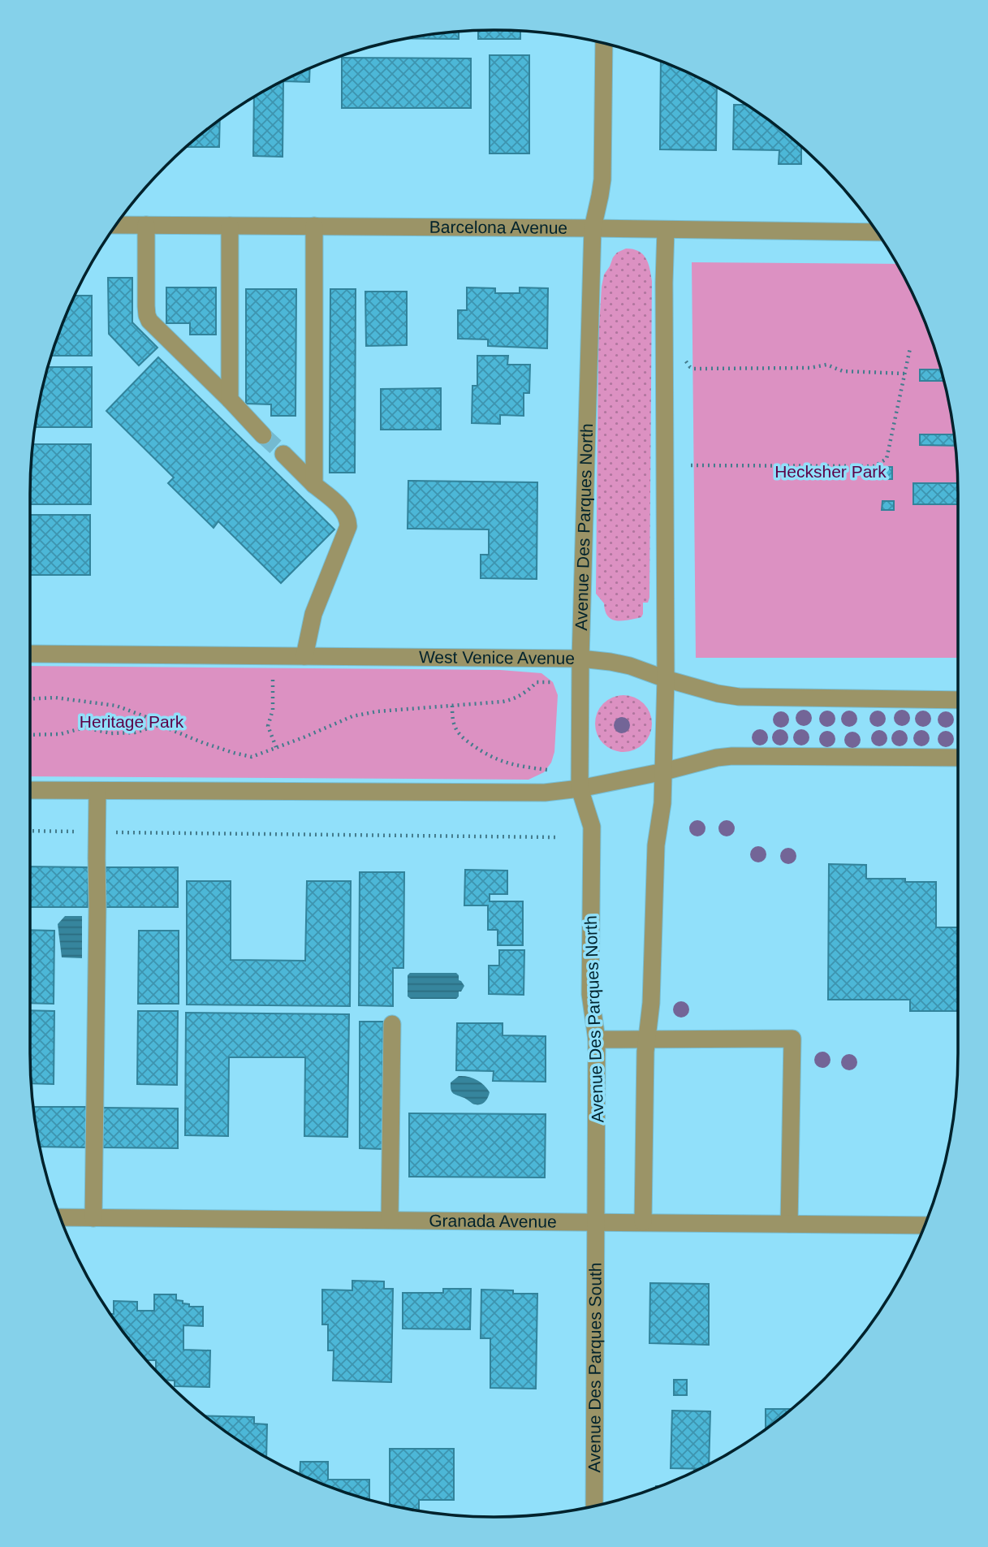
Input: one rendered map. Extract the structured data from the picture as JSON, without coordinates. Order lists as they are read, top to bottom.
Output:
{
  "streets": {
    "street": [
      "Barcelona Avenue",
      "Avenue Des Parques North",
      "West Venice Avenue",
      "Granada Avenue",
      "Avenue Des Parques South"
    ]
  },
  "crossings": [
    ["Barcelona Avenue", "Avenue Des Parques North"],
    ["Avenue Des Parques North", "West Venice Avenue"],
    ["Avenue Des Parques North", "Granada Avenue"],
    ["Avenue Des Parques North", "Avenue Des Parques South"],
    ["Granada Avenue", "Avenue Des Parques South"]
  ],
  "parks": ["Hecksher Park", "Heritage Park"]
}
